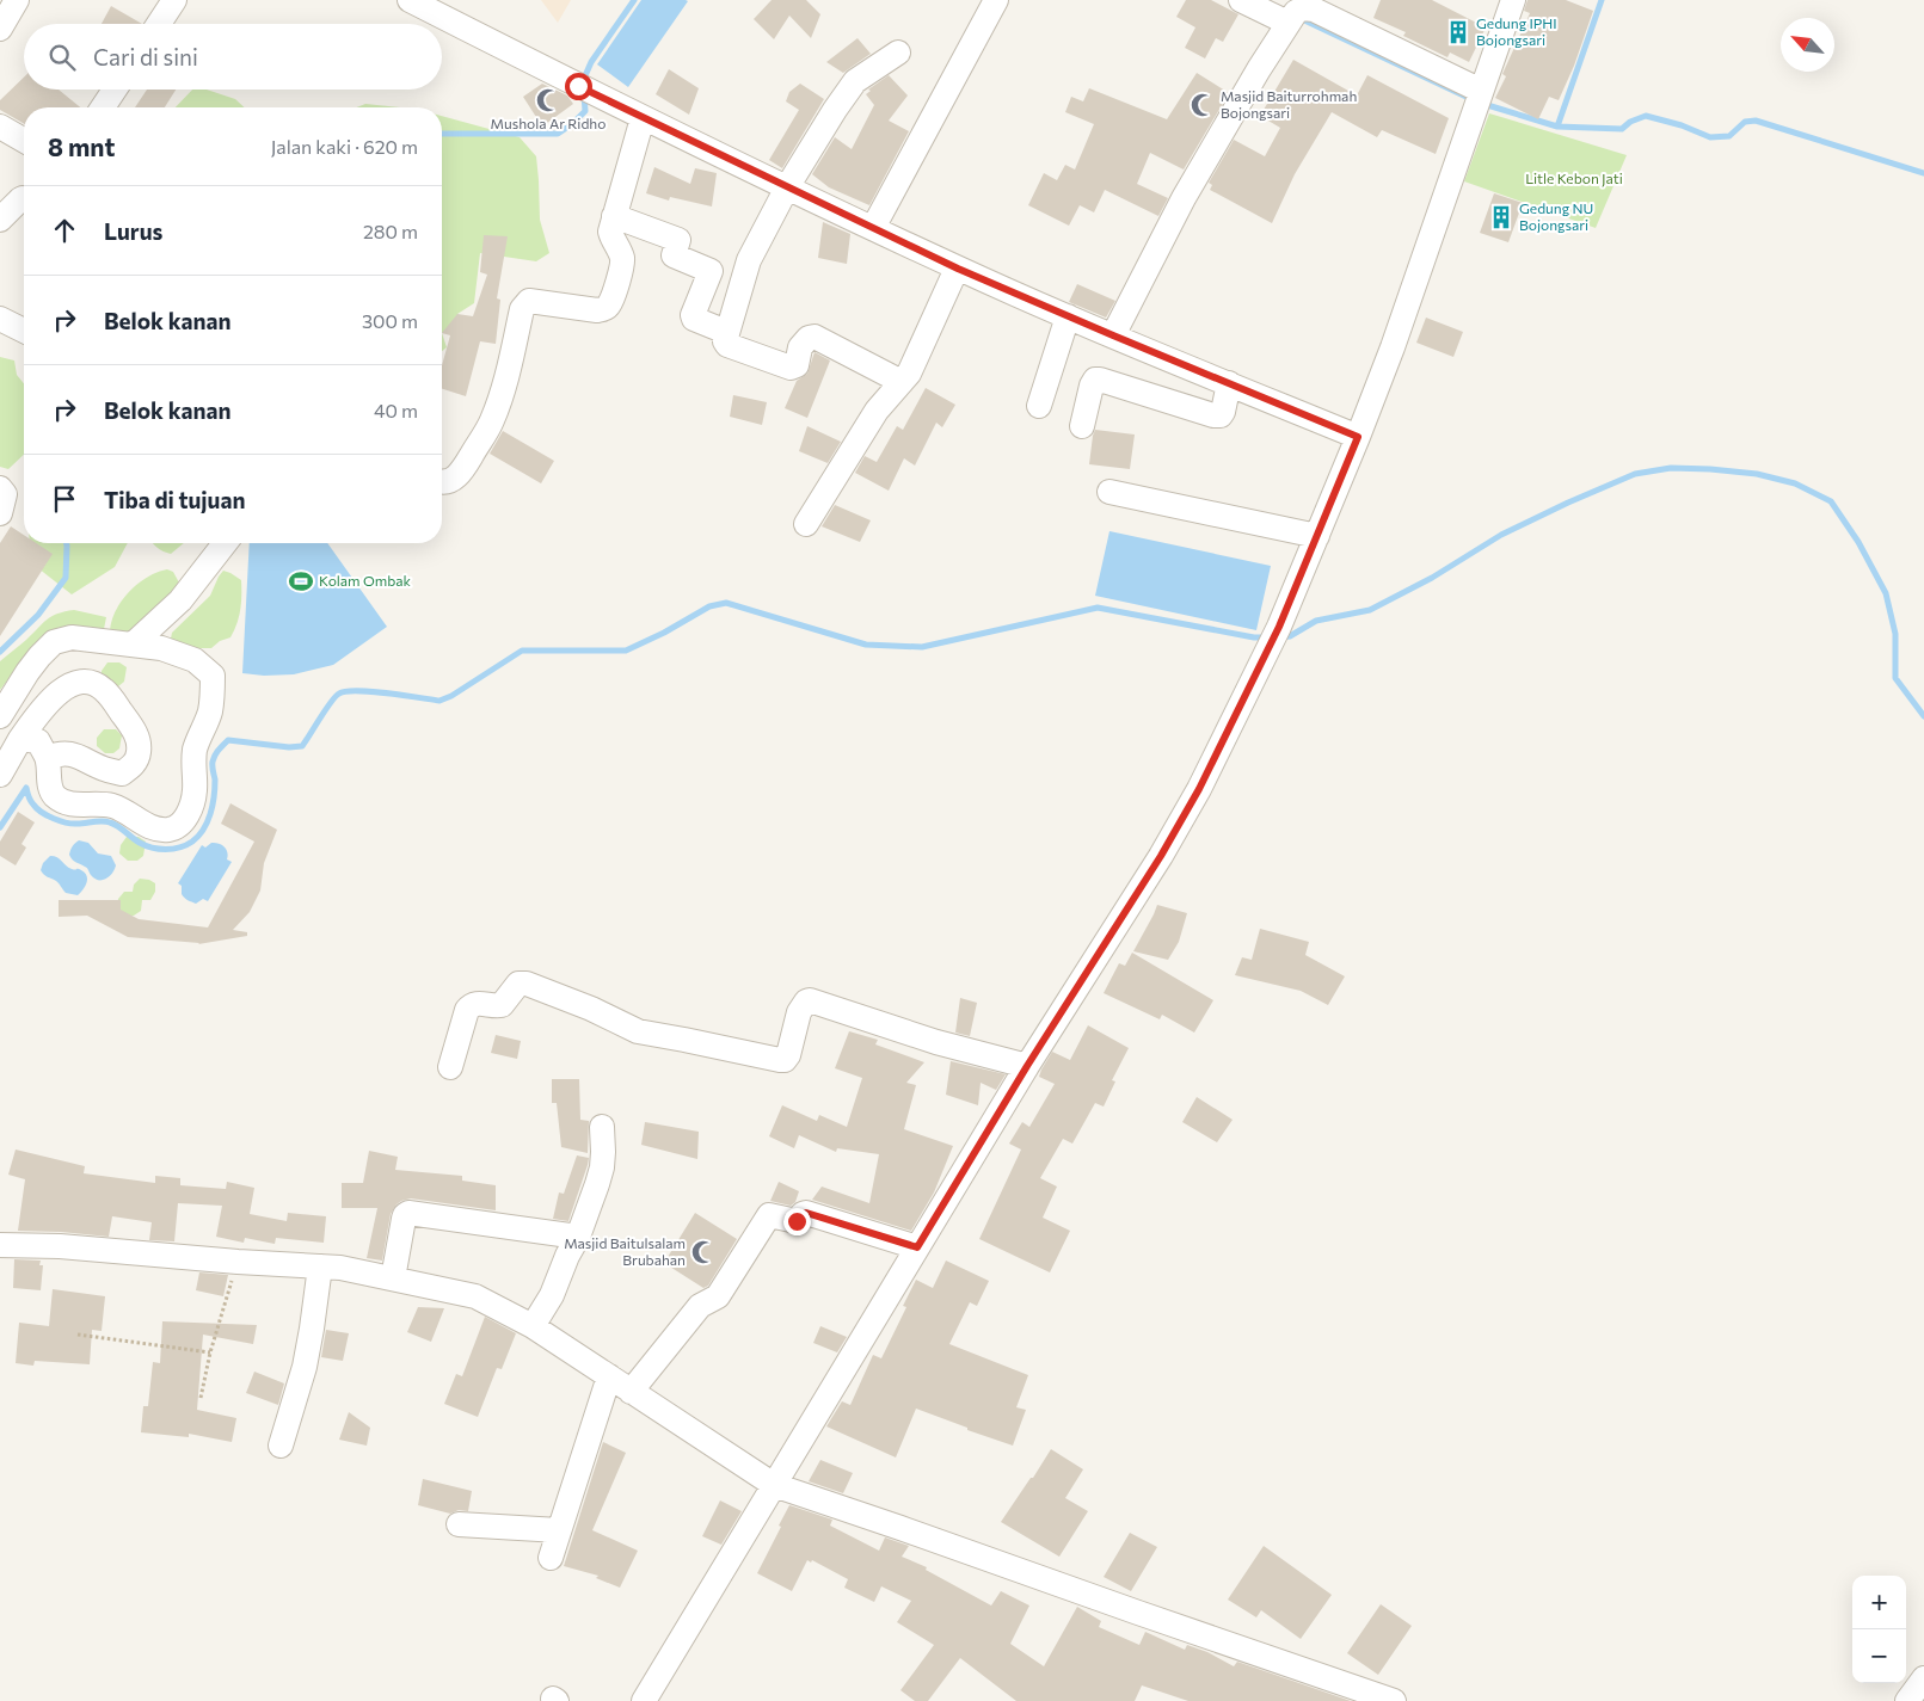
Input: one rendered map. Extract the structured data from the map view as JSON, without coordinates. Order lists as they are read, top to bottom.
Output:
{
  "parks": ["Litle Kebon Jati"],
  "places": {
    "building": ["Gedung IPHI Bojongsari", "Gedung NU Bojongsari"],
    "mosque": ["Mushola Ar Ridho", "Masjid Baiturrohmah Bojongsari", "Masjid Baitulsalam Brubahan"],
    "sports": ["Kolam Ombak"]
  },
  "north": "top left",
  "page": {
    "search": "Cari di sini",
    "heading": ["8 mnt", "Jalan kaki · 620 m"],
    "list": [
      ["Lurus", "280 m"],
      ["Belok kanan", "300 m"],
      ["Belok kanan", "40 m"],
      "Tiba di tujuan"
    ],
    "map_buttons": ["+", "−"]
  }
}
